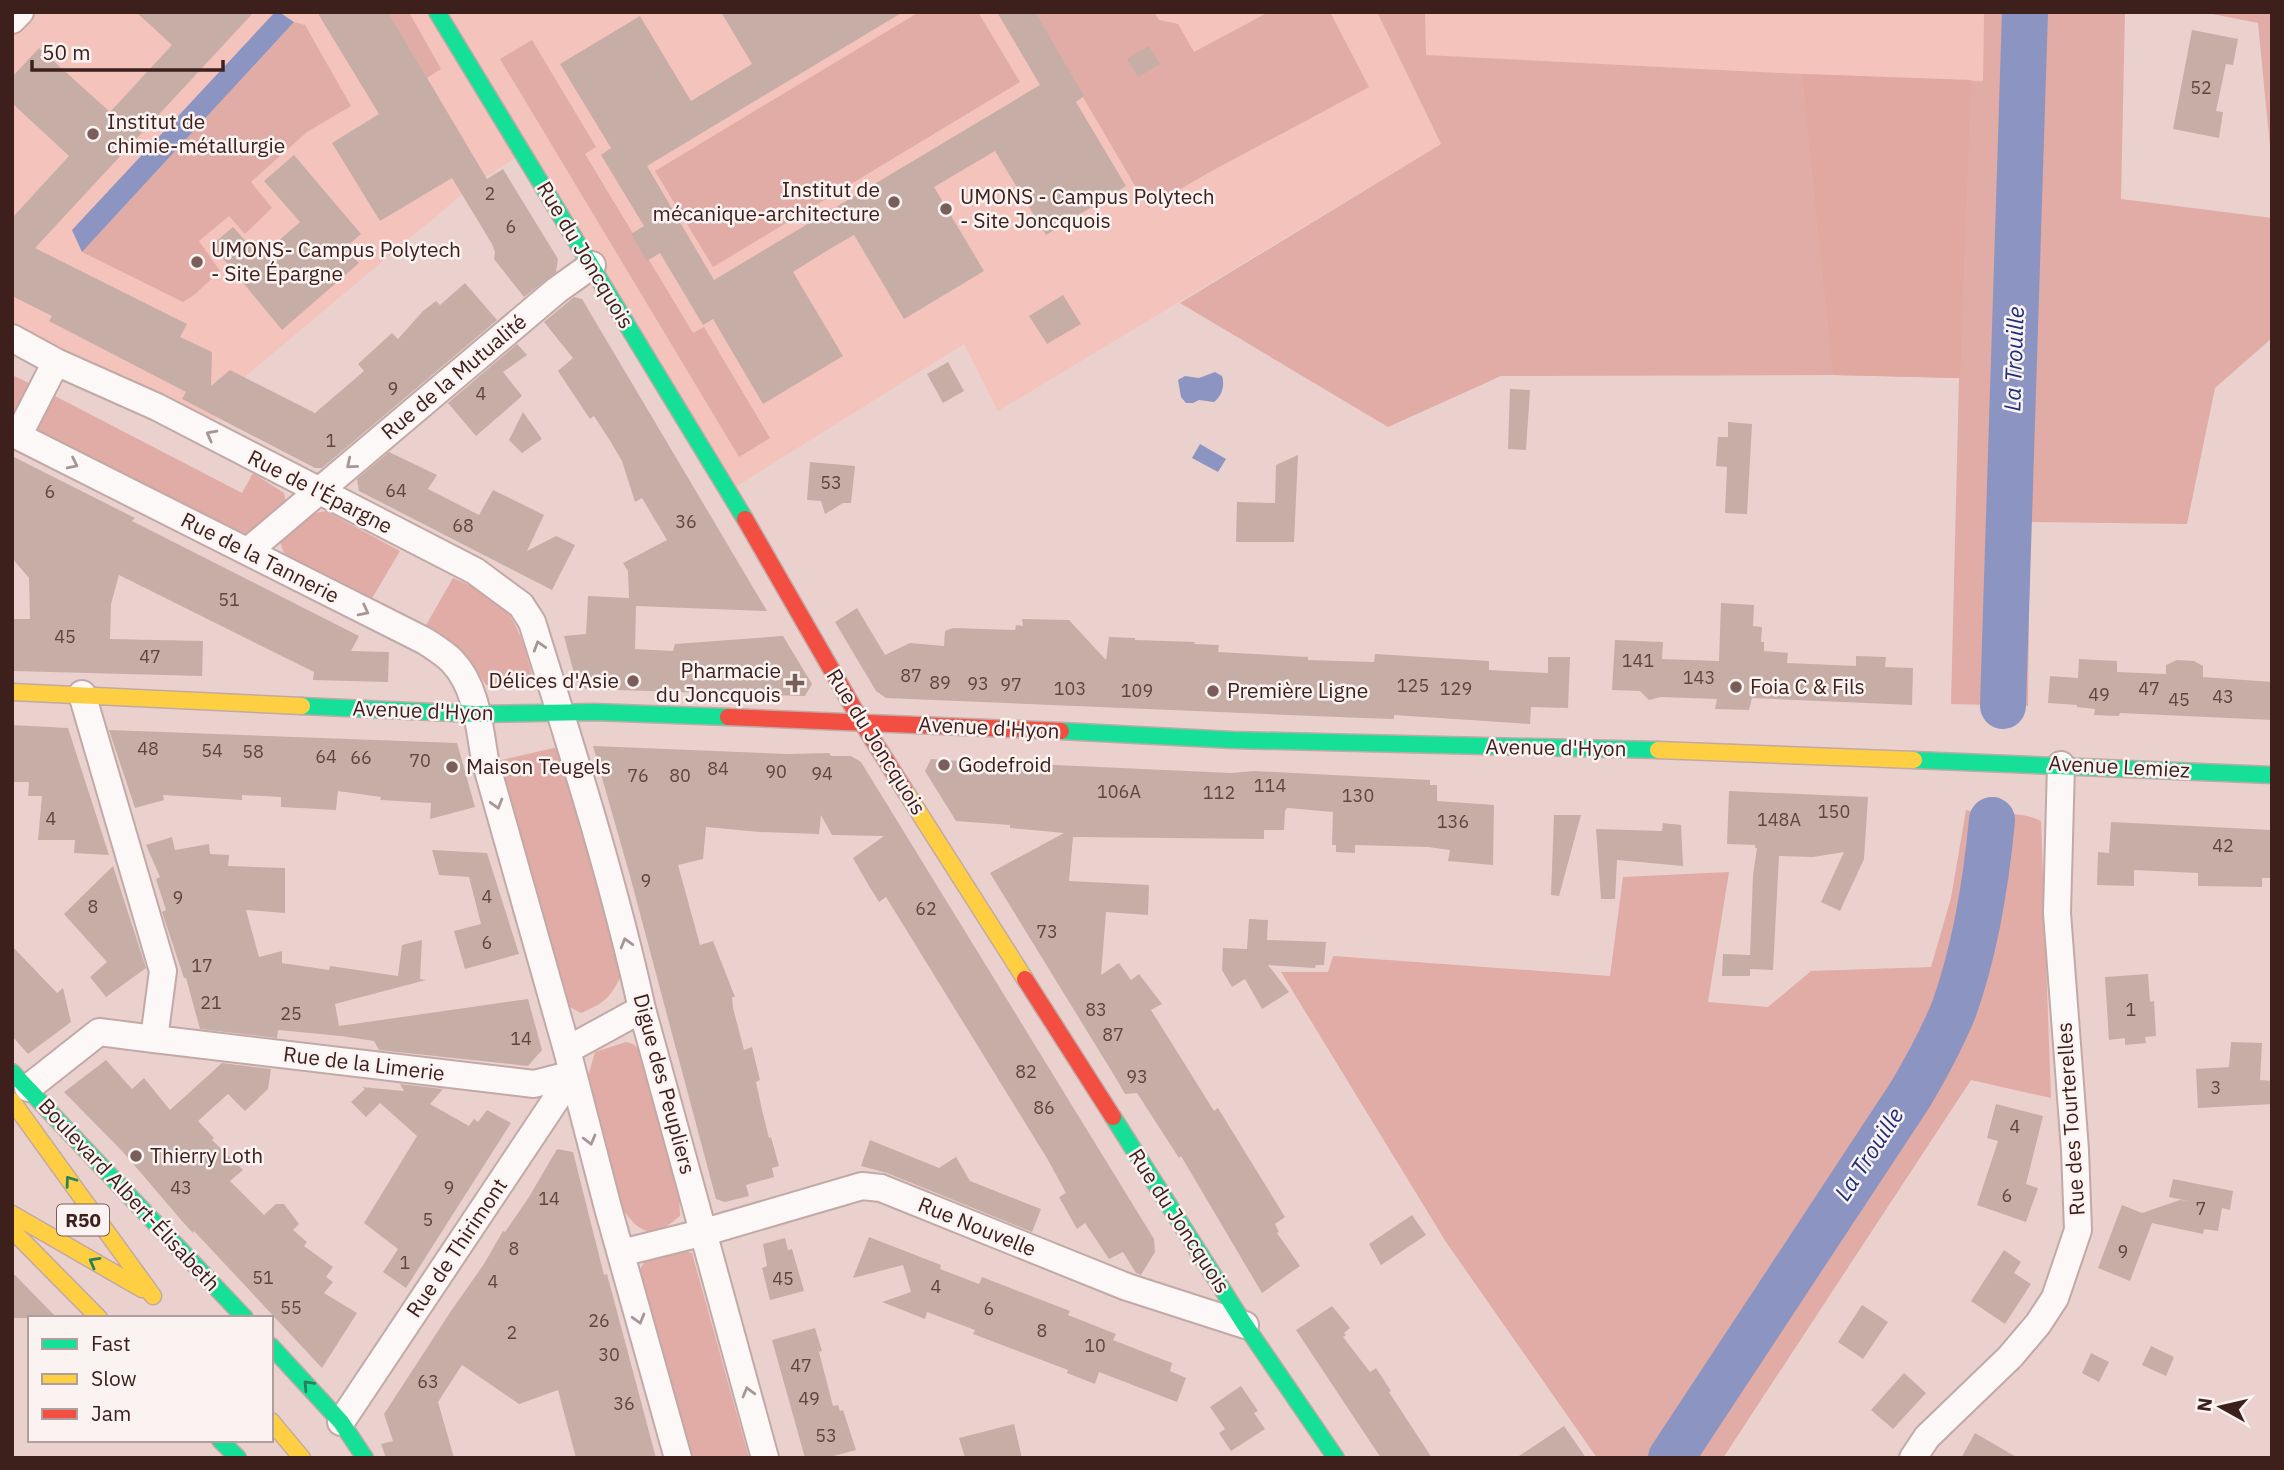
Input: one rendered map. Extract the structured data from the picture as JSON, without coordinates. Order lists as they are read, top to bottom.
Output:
{
  "streets": {
    "main road": [
      "Rue du Joncquois",
      "Avenue d'Hyon",
      "Avenue Lemiez",
      "Boulevard Albert-Élisabeth",
      "R50"
    ],
    "street": [
      "Rue de la Mutualité",
      "Rue de l'Épargne",
      "Rue de la Tannerie",
      "Rue de la Limerie",
      "Digue des Peupliers",
      "Rue des Tourterelles",
      "Rue Nouvelle",
      "Rue de Thirimont"
    ]
  },
  "crossings": [
    ["Rue du Joncquois", "Rue de la Mutualité"],
    ["Rue du Joncquois", "Avenue d'Hyon"],
    ["Rue du Joncquois", "Rue Nouvelle"],
    ["Rue de la Mutualité", "Rue de l'Épargne"],
    ["Rue de la Mutualité", "Rue de la Tannerie"],
    ["Rue de l'Épargne", "Avenue d'Hyon"],
    ["Rue de l'Épargne", "Digue des Peupliers"],
    ["Rue de la Tannerie", "Avenue d'Hyon"],
    ["Avenue d'Hyon", "Avenue Lemiez"],
    ["Avenue d'Hyon", "Digue des Peupliers"],
    ["Avenue Lemiez", "Rue des Tourterelles"],
    ["Rue de la Limerie", "Boulevard Albert-Élisabeth"],
    ["Rue de la Limerie", "Rue de Thirimont"],
    ["Digue des Peupliers", "Rue Nouvelle"]
  ],
  "one_way": ["Rue de la Mutualité", "Rue de l'Épargne", "Rue de la Tannerie"],
  "water": ["La Trouille"],
  "places": {
    "other": [
      "Institut de chimie-métallurgie",
      "Institut de mécanique-architecture",
      "UMONS - Campus Polytech - Site Joncquois",
      "UMONS- Campus Polytech - Site Épargne",
      "Délices d'Asie",
      "Foia C & Fils",
      "Première Ligne",
      "Godefroid",
      "Maison Teugels",
      "Thierry Loth"
    ],
    "health": ["Pharmacie du Joncquois"]
  },
  "house_numbers": [
    "52",
    "2",
    "6",
    "9",
    "4",
    "1",
    "53",
    "64",
    "6",
    "36",
    "68",
    "51",
    "45",
    "47",
    "141",
    "87",
    "143",
    "89",
    "93",
    "97",
    "125",
    "103",
    "129",
    "47",
    "109",
    "49",
    "43",
    "45",
    "48",
    "54",
    "58",
    "64",
    "66",
    "70",
    "84",
    "90",
    "94",
    "76",
    "80",
    "114",
    "106A",
    "112",
    "130",
    "150",
    "4",
    "148A",
    "136",
    "42",
    "9",
    "4",
    "9",
    "8",
    "62",
    "73",
    "6",
    "17",
    "21",
    "83",
    "1",
    "25",
    "87",
    "14",
    "82",
    "93",
    "3",
    "86",
    "4",
    "43",
    "9",
    "6",
    "14",
    "7",
    "5",
    "8",
    "9",
    "1",
    "51",
    "45",
    "4",
    "4",
    "55",
    "6",
    "26",
    "8",
    "2",
    "10",
    "30",
    "47",
    "63",
    "49",
    "36",
    "53"
  ],
  "legend": ["Fast", "Slow", "Jam"],
  "scale_bar": "50 m",
  "north": "left"
}
